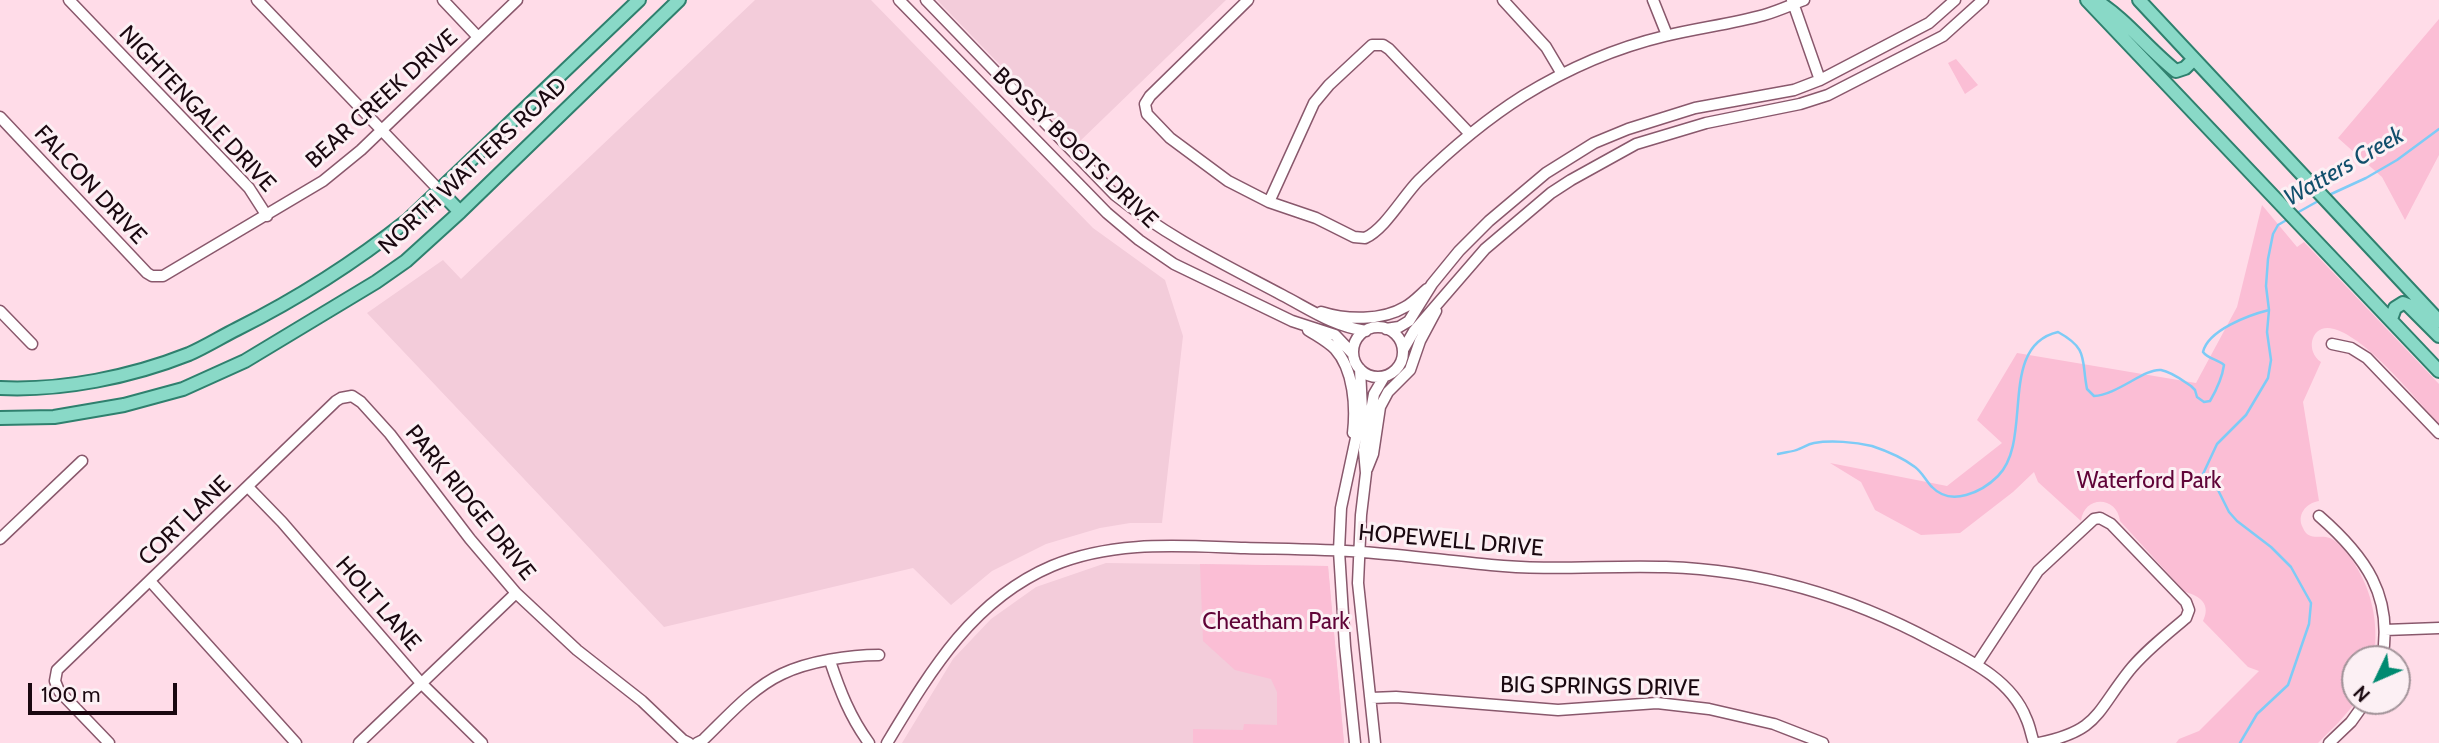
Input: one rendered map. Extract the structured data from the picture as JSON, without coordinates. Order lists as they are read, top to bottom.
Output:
{
  "streets": {
    "main road": ["NORTH WATTERS ROAD"],
    "street": [
      "BEAR CREEK DRIVE",
      "NIGHTENGALE DRIVE",
      "BOSSY BOOTS DRIVE",
      "FALCON DRIVE",
      "PARK RIDGE DRIVE",
      "CORT LANE",
      "HOPEWELL DRIVE",
      "HOLT LANE",
      "BIG SPRINGS DRIVE"
    ]
  },
  "crossings": [
    ["BEAR CREEK DRIVE", "NIGHTENGALE DRIVE"],
    ["BEAR CREEK DRIVE", "FALCON DRIVE"],
    ["PARK RIDGE DRIVE", "CORT LANE"],
    ["CORT LANE", "HOLT LANE"]
  ],
  "water": ["Watters Creek"],
  "parks": ["Waterford Park", "Cheatham Park"],
  "scale_bar": "100 m",
  "north": "bottom left"
}
